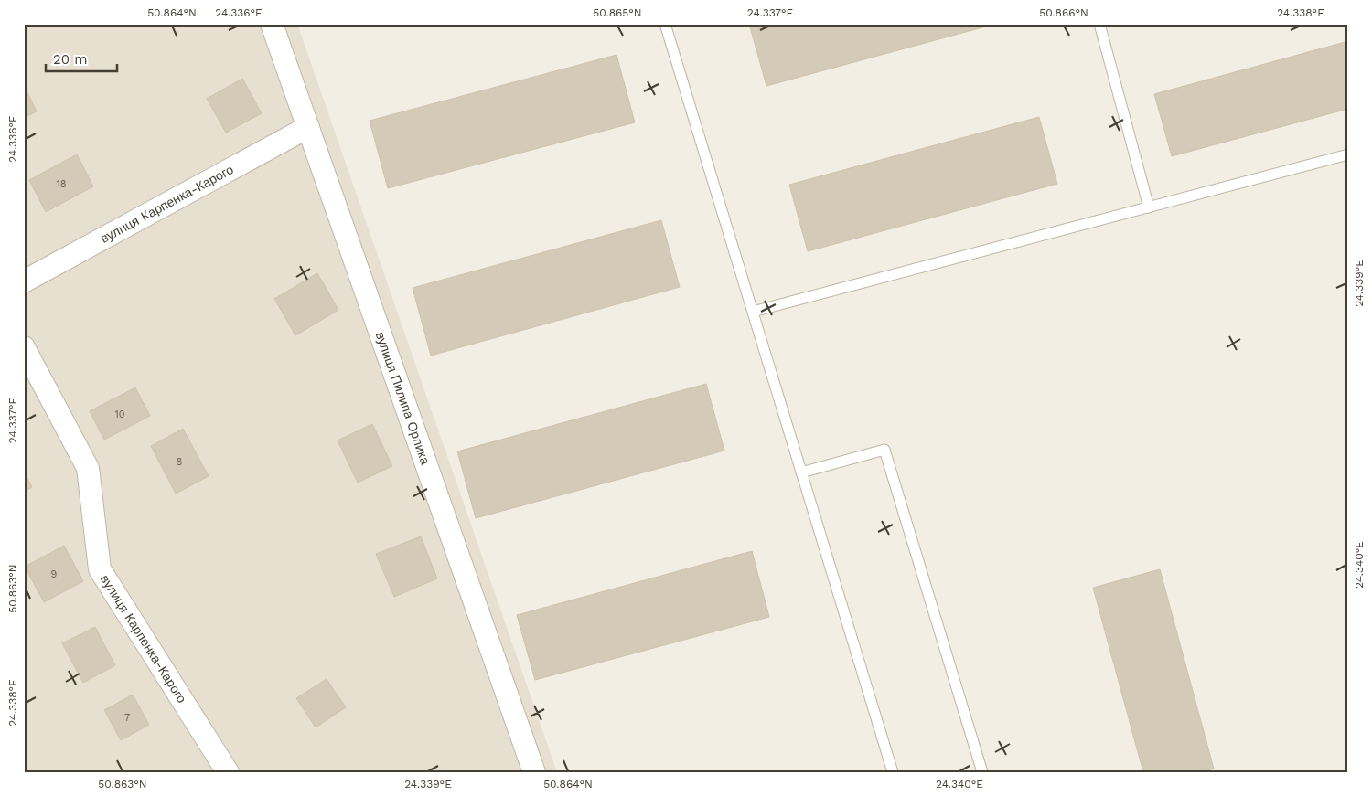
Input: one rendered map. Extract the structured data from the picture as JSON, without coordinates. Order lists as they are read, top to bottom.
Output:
{
  "streets": {
    "street": ["вулиця Карпенка-Карого", "вулиця Пилипа Орлика"]
  },
  "crossings": [
    ["вулиця Карпенка-Карого", "вулиця Пилипа Орлика"]
  ],
  "house_numbers": [
    "18",
    "10",
    "8",
    "9",
    "7"
  ],
  "scale_bar": "20 m",
  "coordinates": [
    "50.864°N",
    "24.336°E",
    "50.865°N",
    "24.337°E",
    "50.866°N",
    "24.338°E",
    "24.339°E",
    "24.340°E",
    "50.863°N"
  ]
}
